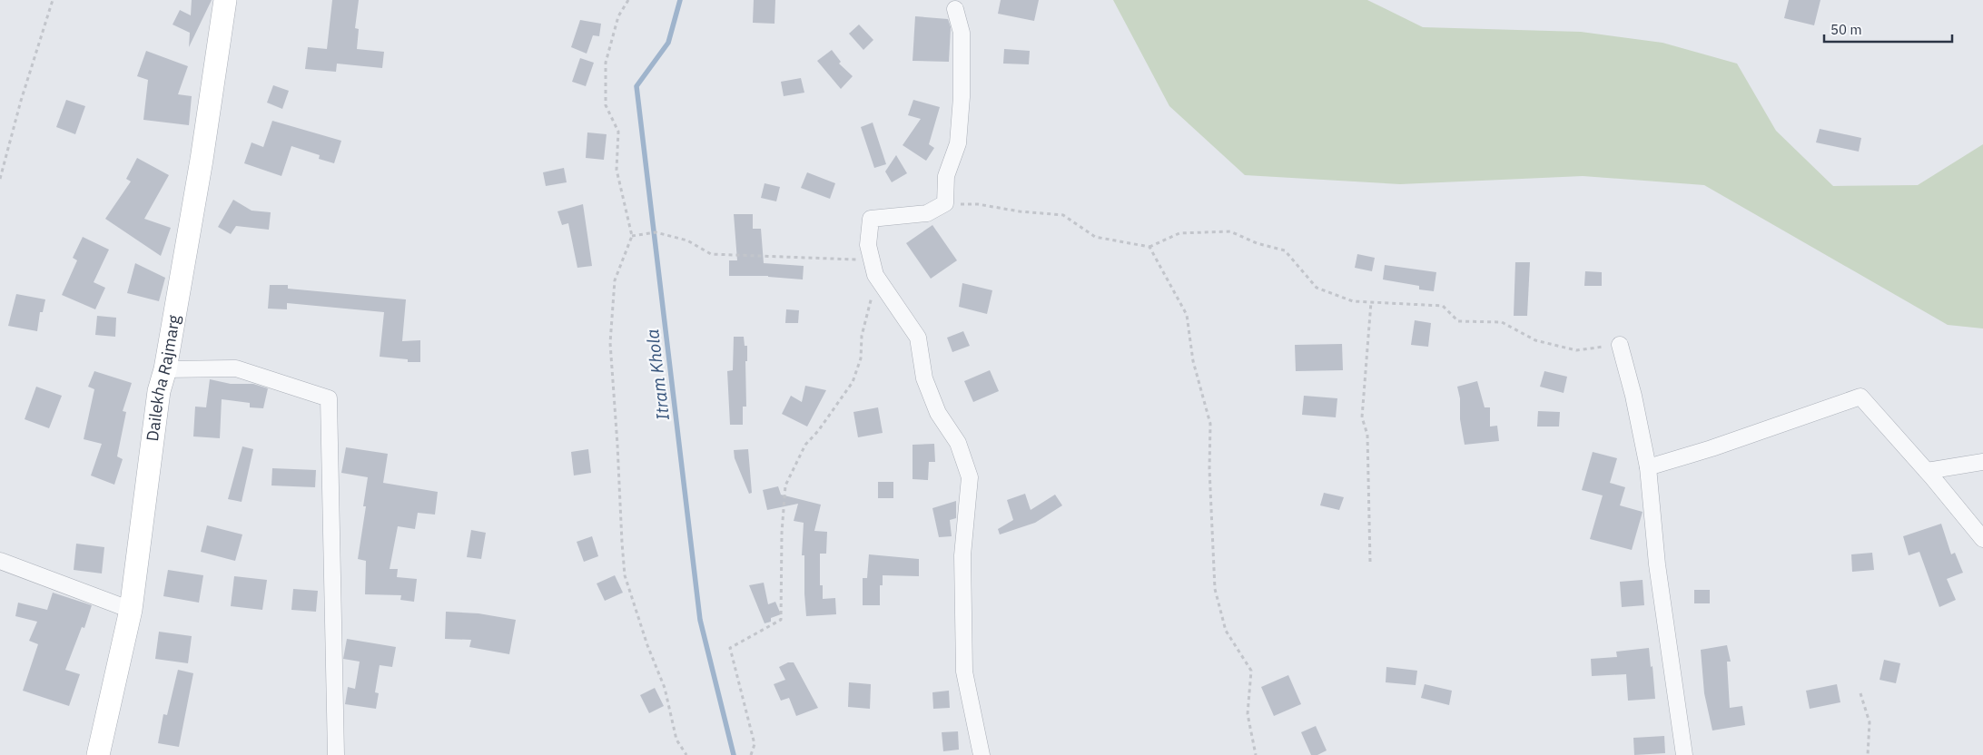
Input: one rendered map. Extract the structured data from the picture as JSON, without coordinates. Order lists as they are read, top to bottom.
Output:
{
  "streets": {
    "main road": ["Dailekha Rajmarg"]
  },
  "water": ["Itram Khola"],
  "scale_bar": "50 m"
}
